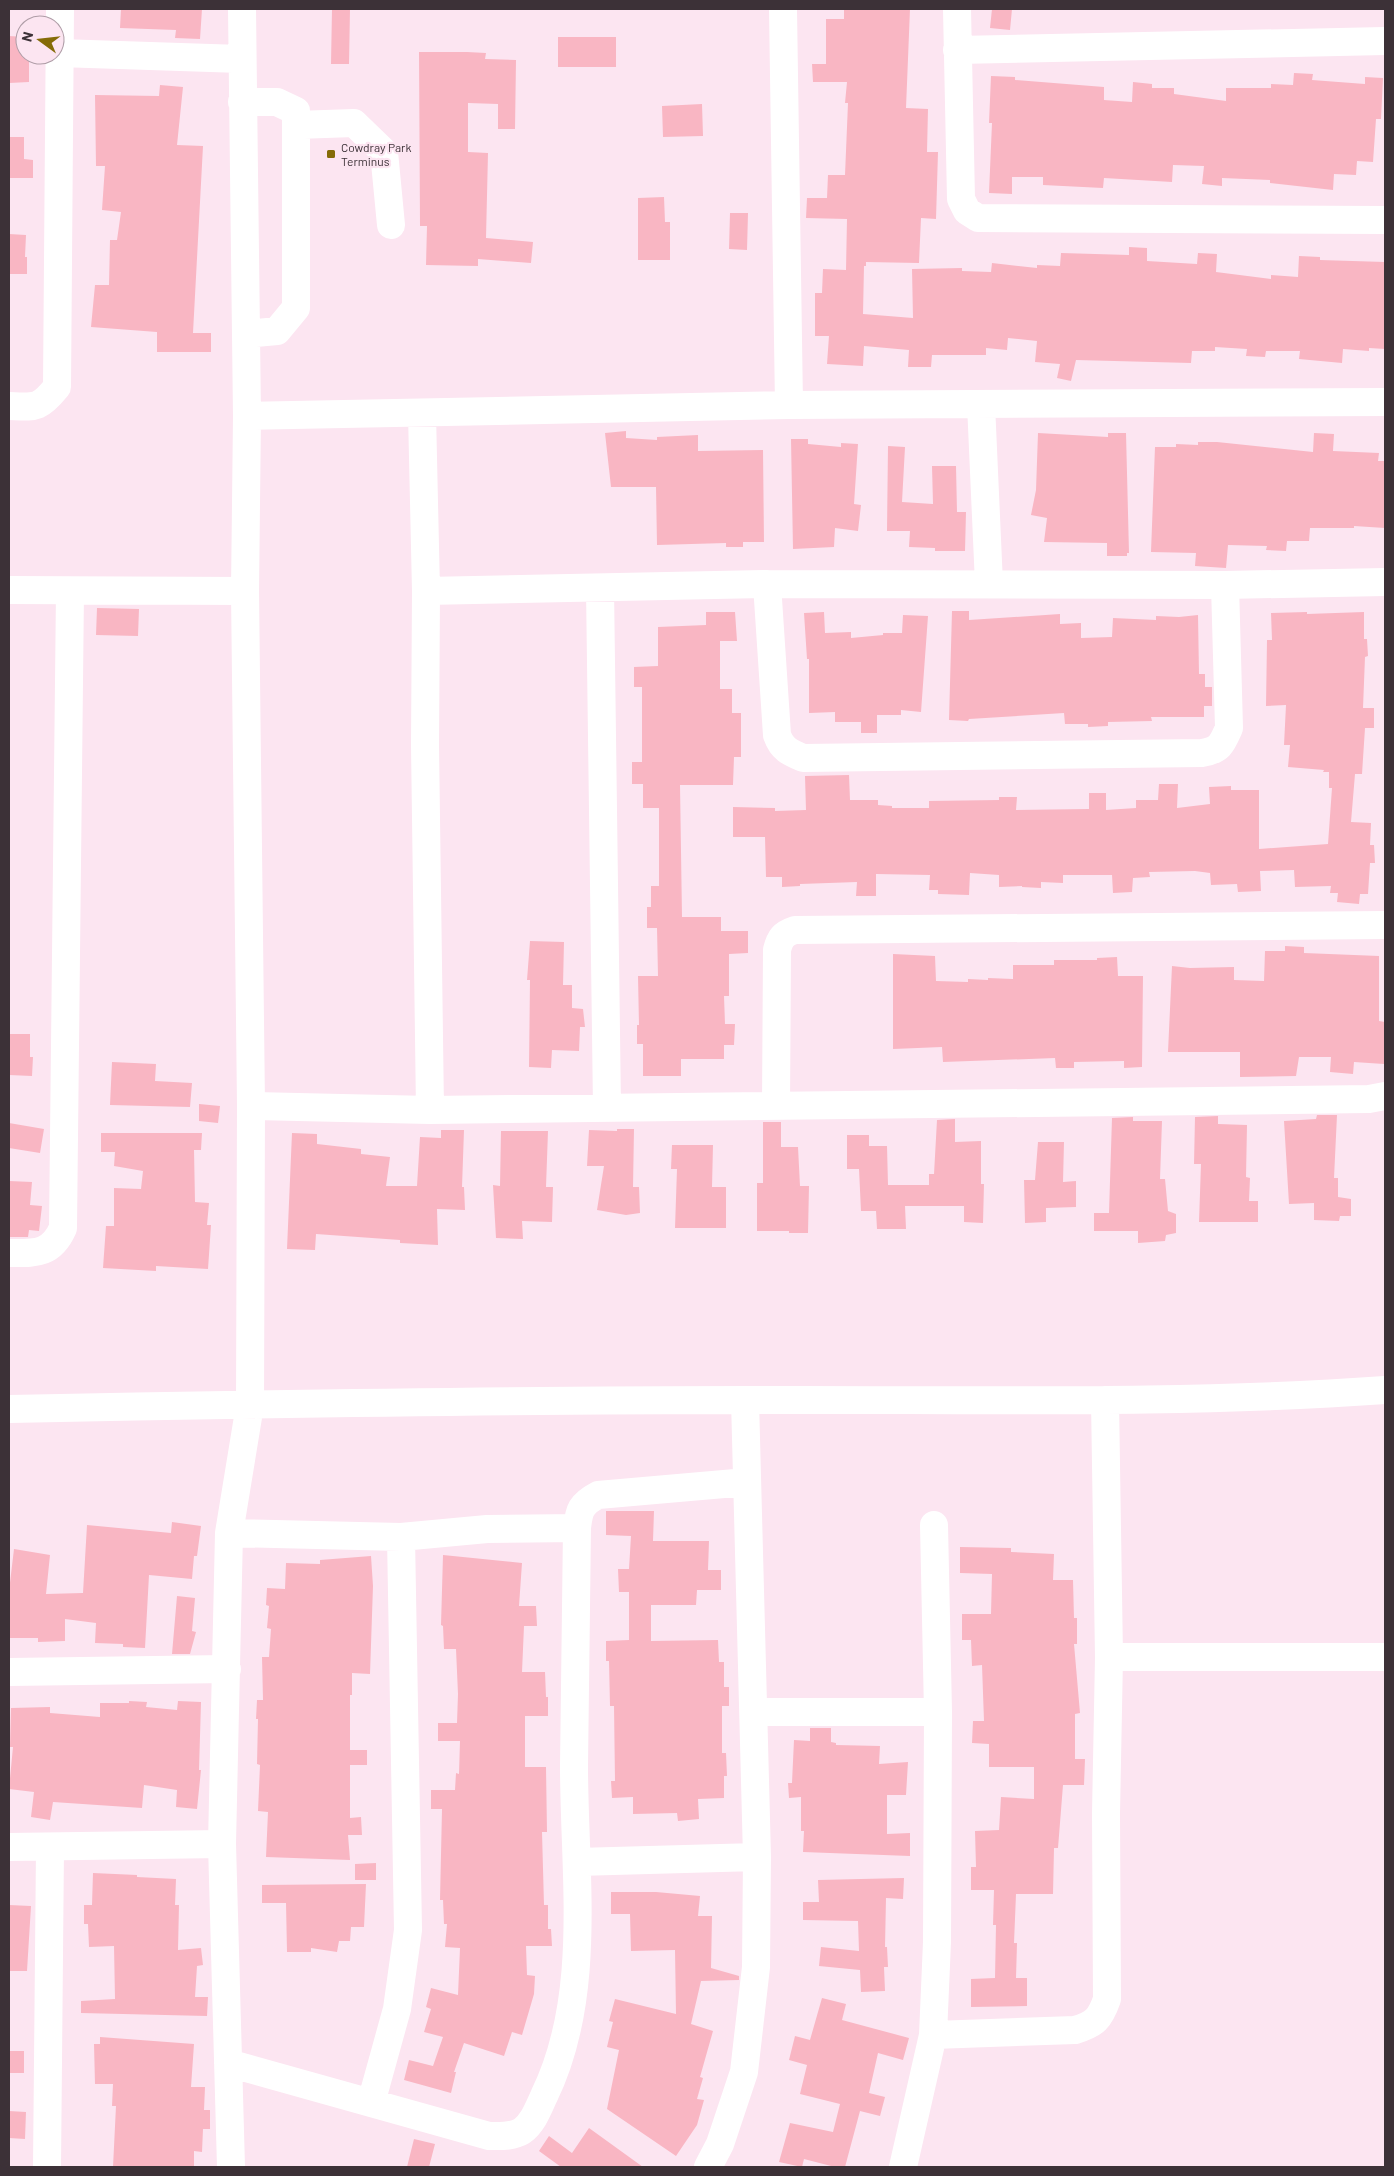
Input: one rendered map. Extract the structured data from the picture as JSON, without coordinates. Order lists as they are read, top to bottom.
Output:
{
  "places": {
    "transit": ["Cowdray Park Terminus"]
  },
  "north": "left"
}
